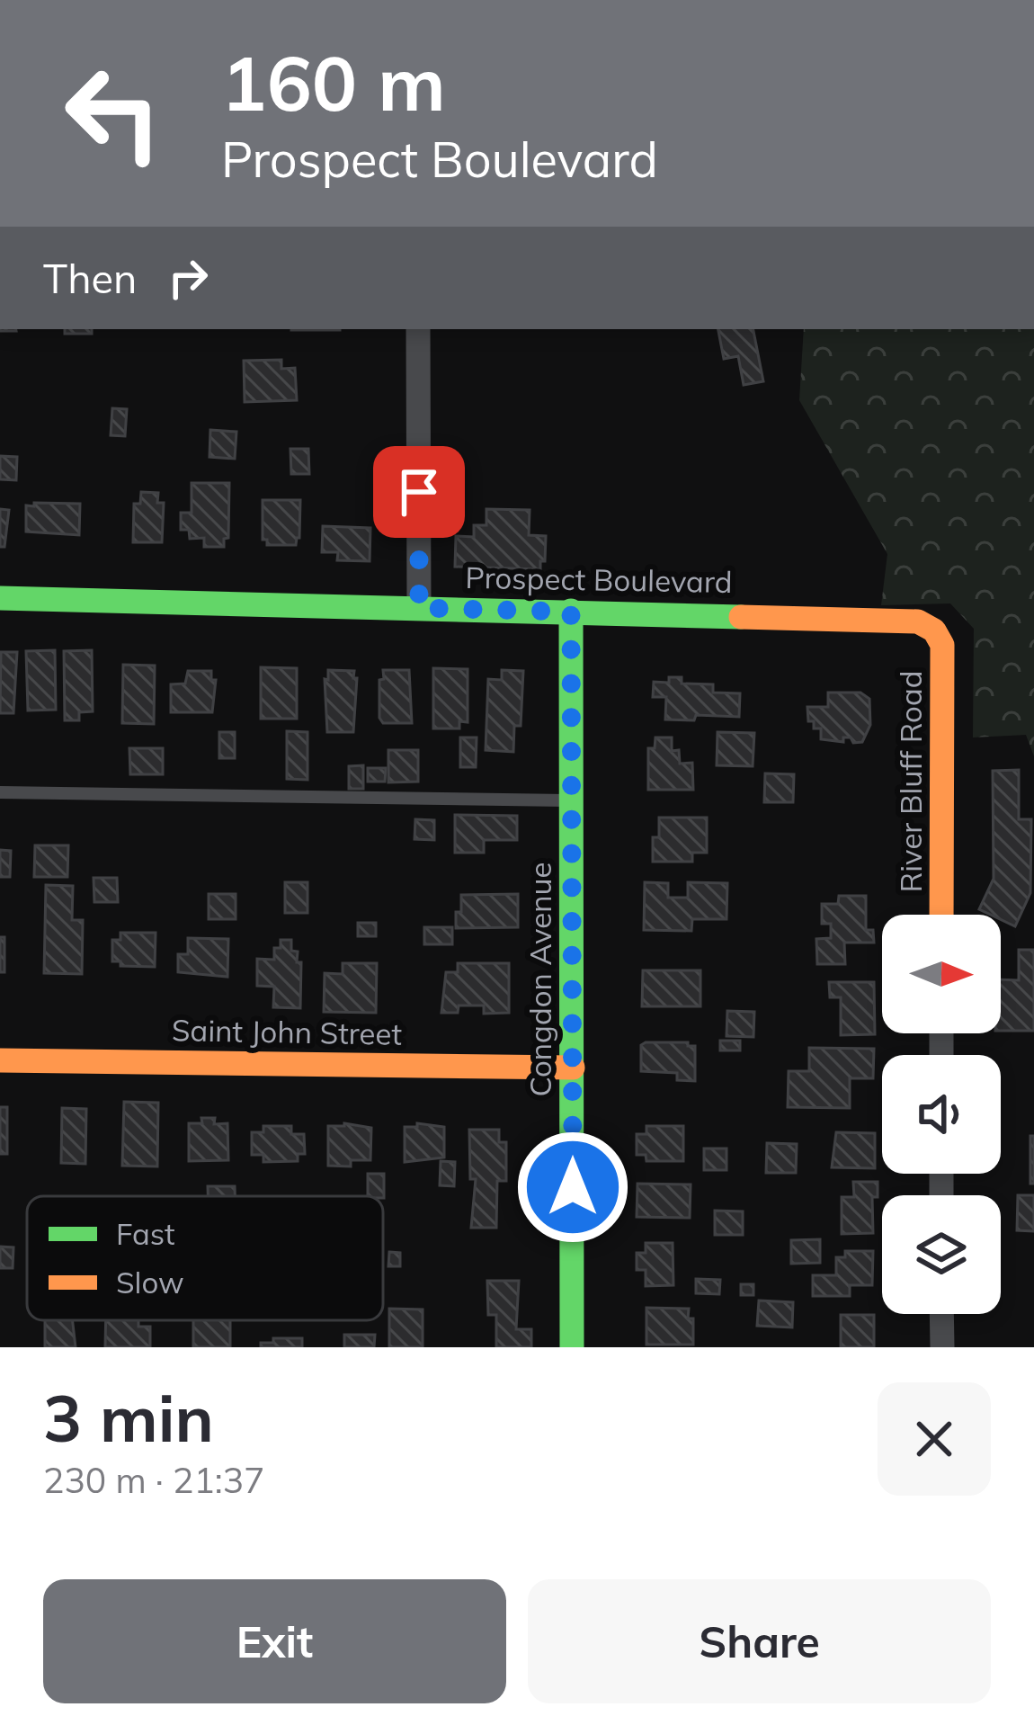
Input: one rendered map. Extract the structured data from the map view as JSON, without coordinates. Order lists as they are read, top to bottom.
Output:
{
  "streets": {
    "street": [
      "Prospect Boulevard",
      "River Bluff Road",
      "Congdon Avenue",
      "Saint John Street"
    ]
  },
  "crossings": [
    ["Prospect Boulevard", "River Bluff Road"],
    ["Prospect Boulevard", "Congdon Avenue"],
    ["Congdon Avenue", "Saint John Street"]
  ],
  "legend": ["Fast", "Slow"],
  "north": "right",
  "page": {
    "turn": ["160 m", "Prospect Boulevard"],
    "then": "Then",
    "heading": ["3 min", "230 m · 21:37"],
    "buttons": ["Exit", "Share"]
  }
}
